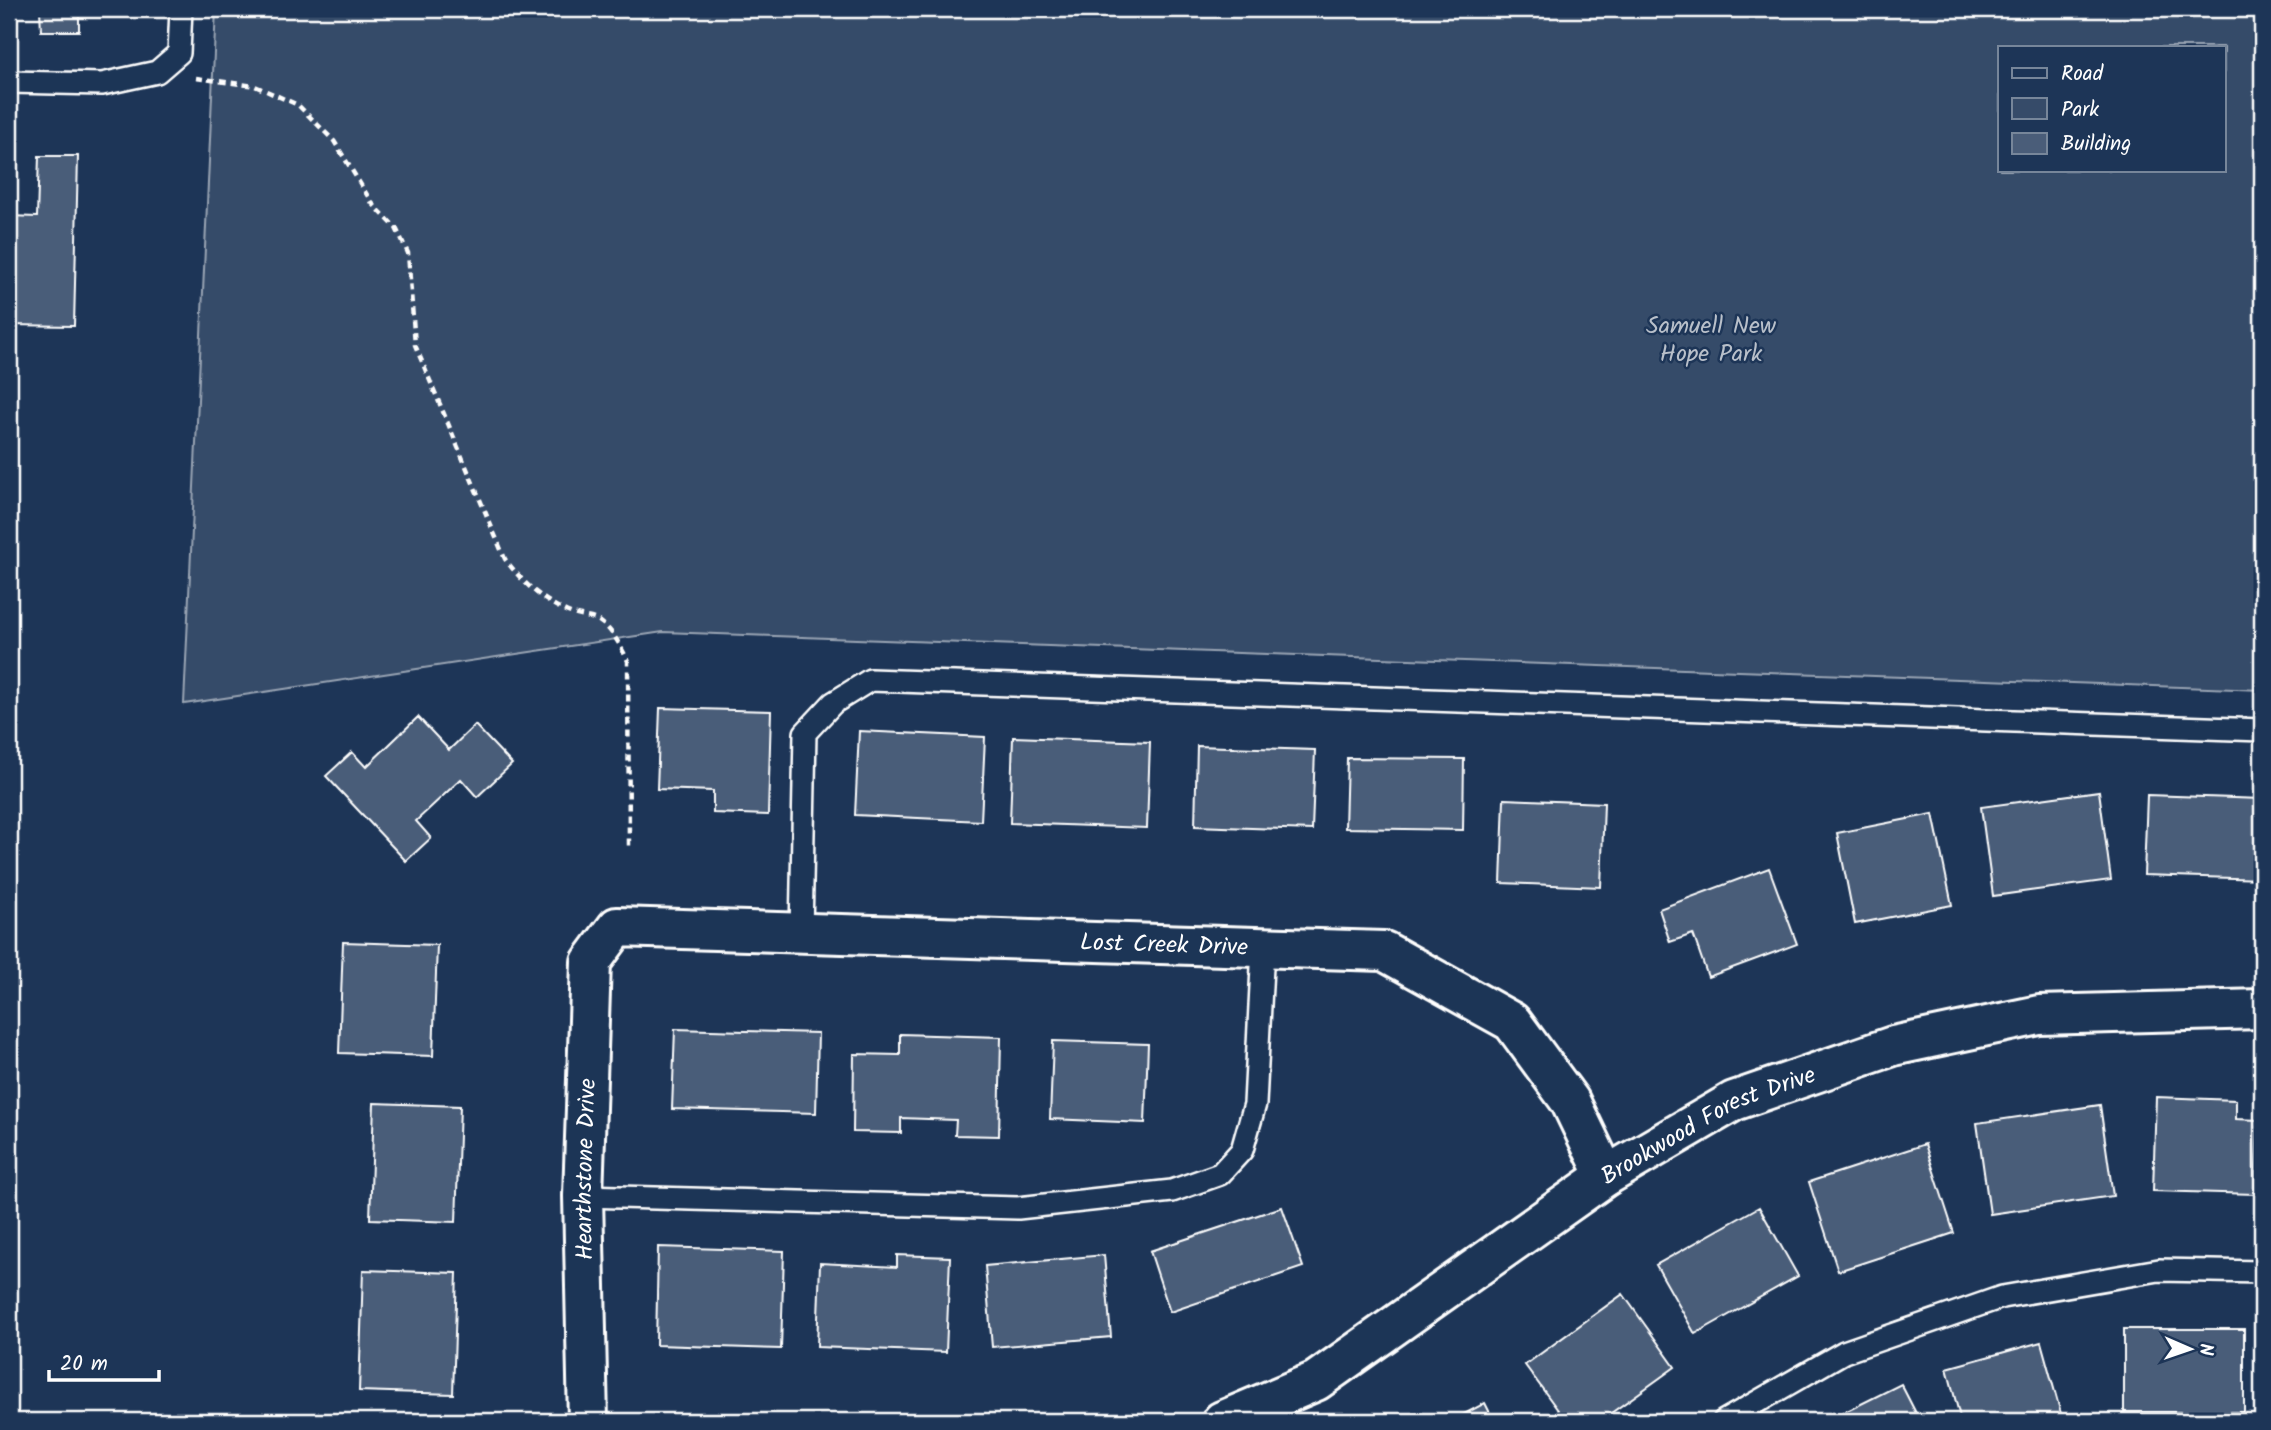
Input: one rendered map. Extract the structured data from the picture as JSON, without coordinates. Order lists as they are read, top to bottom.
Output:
{
  "streets": {
    "street": ["Lost Creek Drive", "Brookwood Forest Drive", "Hearthstone Drive"]
  },
  "crossings": [
    ["Lost Creek Drive", "Brookwood Forest Drive"],
    ["Lost Creek Drive", "Hearthstone Drive"]
  ],
  "parks": ["Samuell New Hope Park"],
  "legend": ["Road", "Park", "Building"],
  "scale_bar": "20 m",
  "north": "right"
}
